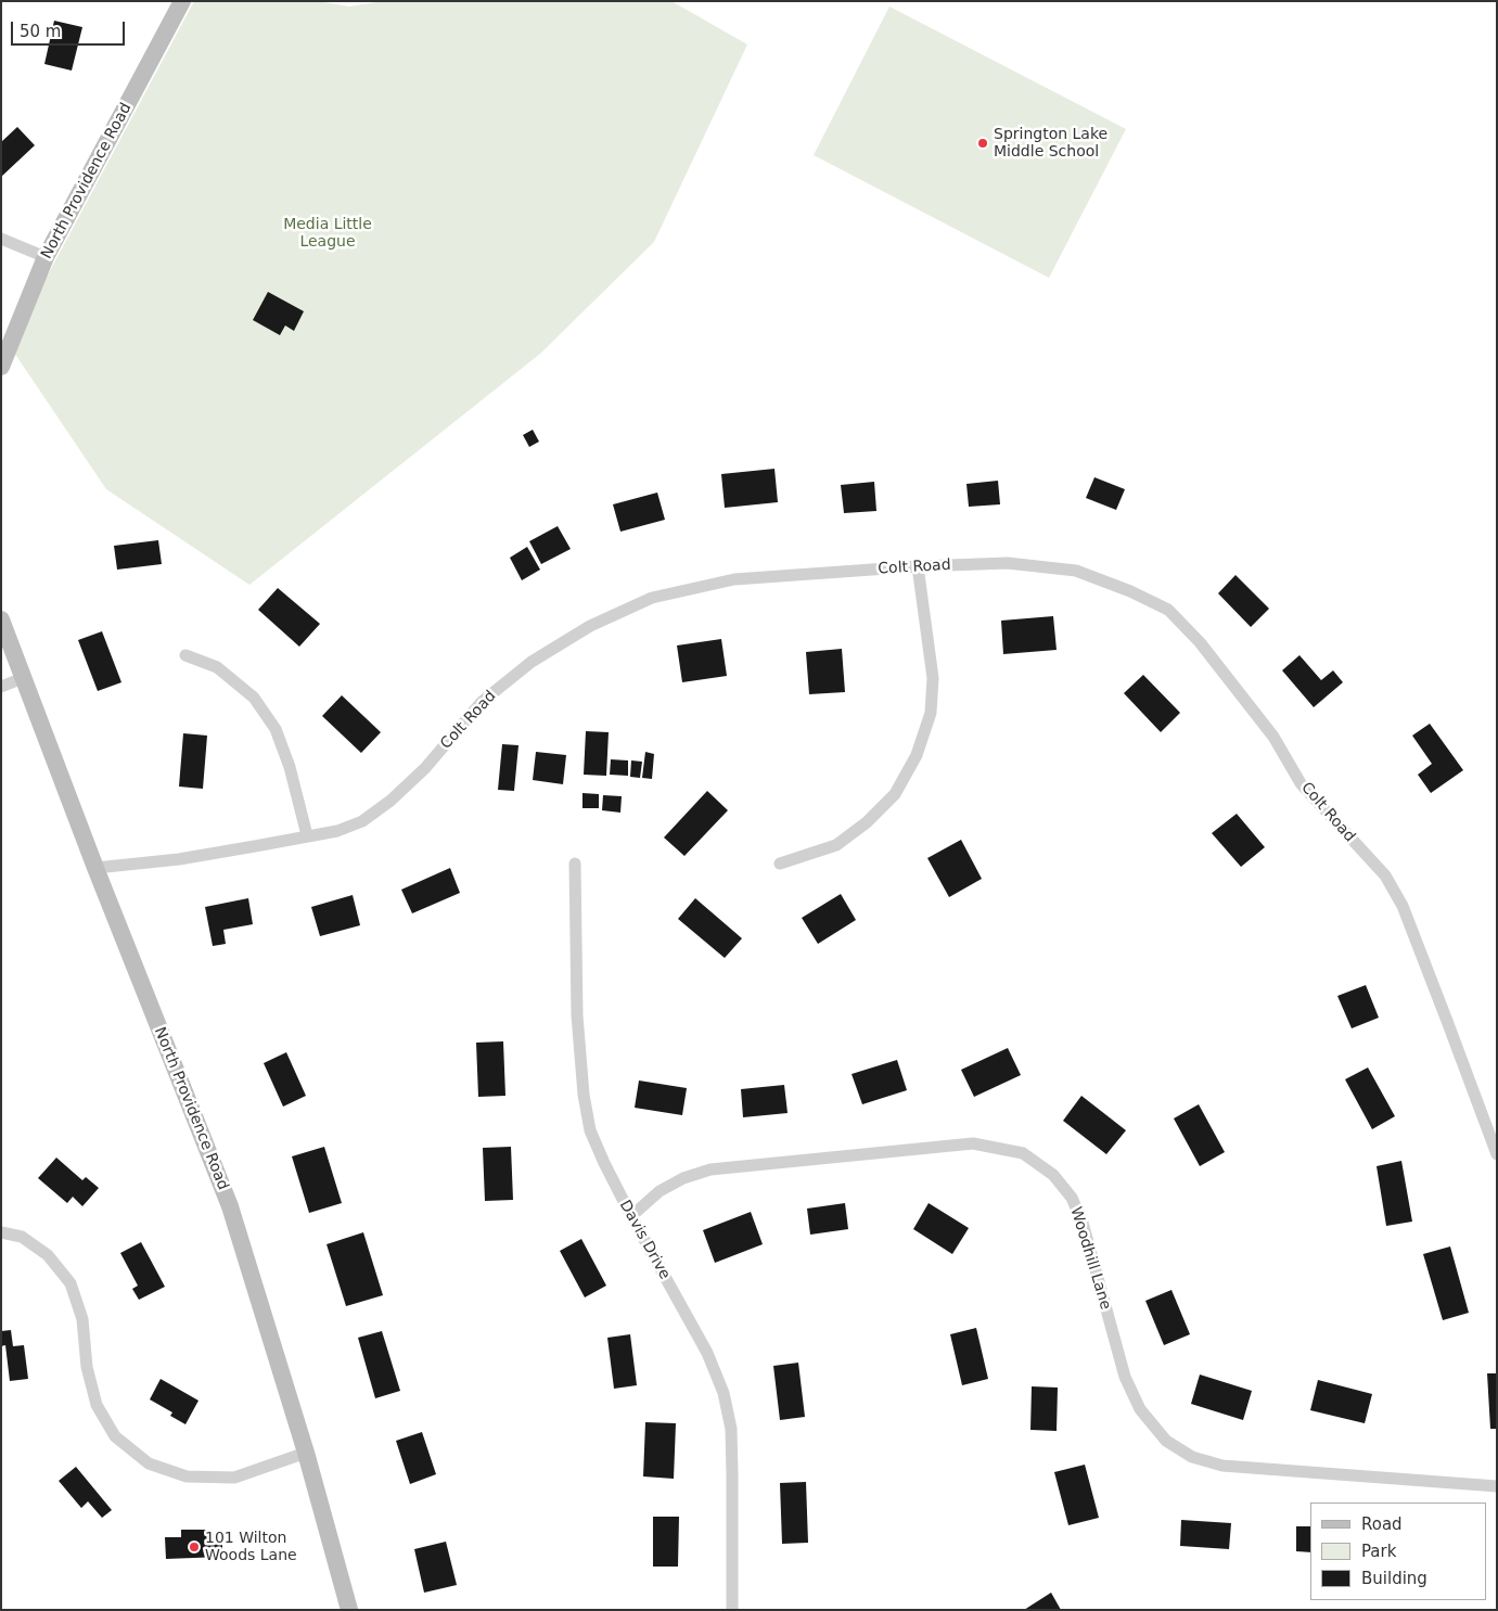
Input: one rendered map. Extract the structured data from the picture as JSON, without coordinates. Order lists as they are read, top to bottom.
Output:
{
  "streets": {
    "main road": ["North Providence Road"],
    "street": ["Colt Road", "Davis Drive", "Woodhill Lane"]
  },
  "crossings": [
    ["North Providence Road", "Colt Road"],
    ["Davis Drive", "Woodhill Lane"]
  ],
  "parks": ["Media Little League"],
  "places": ["Springton Lake Middle School", "101 Wilton Woods Lane"],
  "legend": ["Road", "Park", "Building"],
  "scale_bar": "50 m"
}
